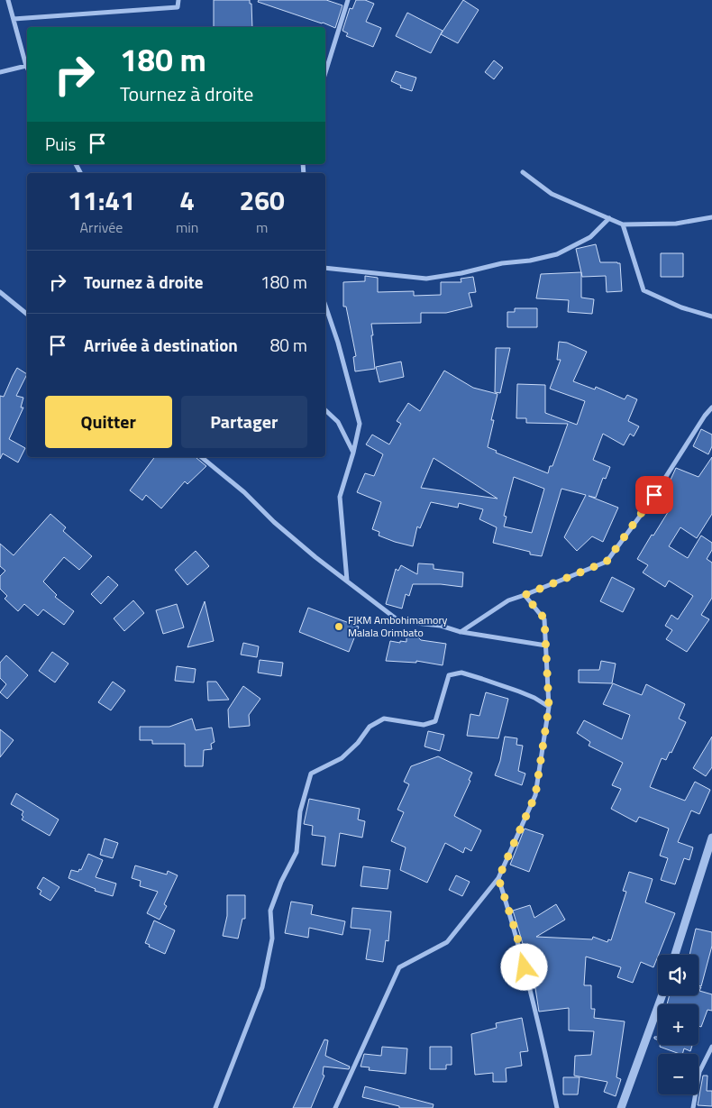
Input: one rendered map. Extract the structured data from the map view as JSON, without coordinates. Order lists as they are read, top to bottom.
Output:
{
  "places": ["FJKM Ambohimamory Malala Orimbato"],
  "page": {
    "turn": ["180 m", "Tournez à droite"],
    "then": "Puis",
    "eta": [
      "11:41",
      "Arrivée",
      "4",
      "min",
      "260",
      "m"
    ],
    "list": [
      {
        "name": "Tournez à droite",
        "value": "180 m"
      },
      {
        "name": "Arrivée à destination",
        "value": "80 m"
      }
    ],
    "buttons": ["Quitter", "Partager"],
    "map_buttons": ["+", "−"]
  }
}
